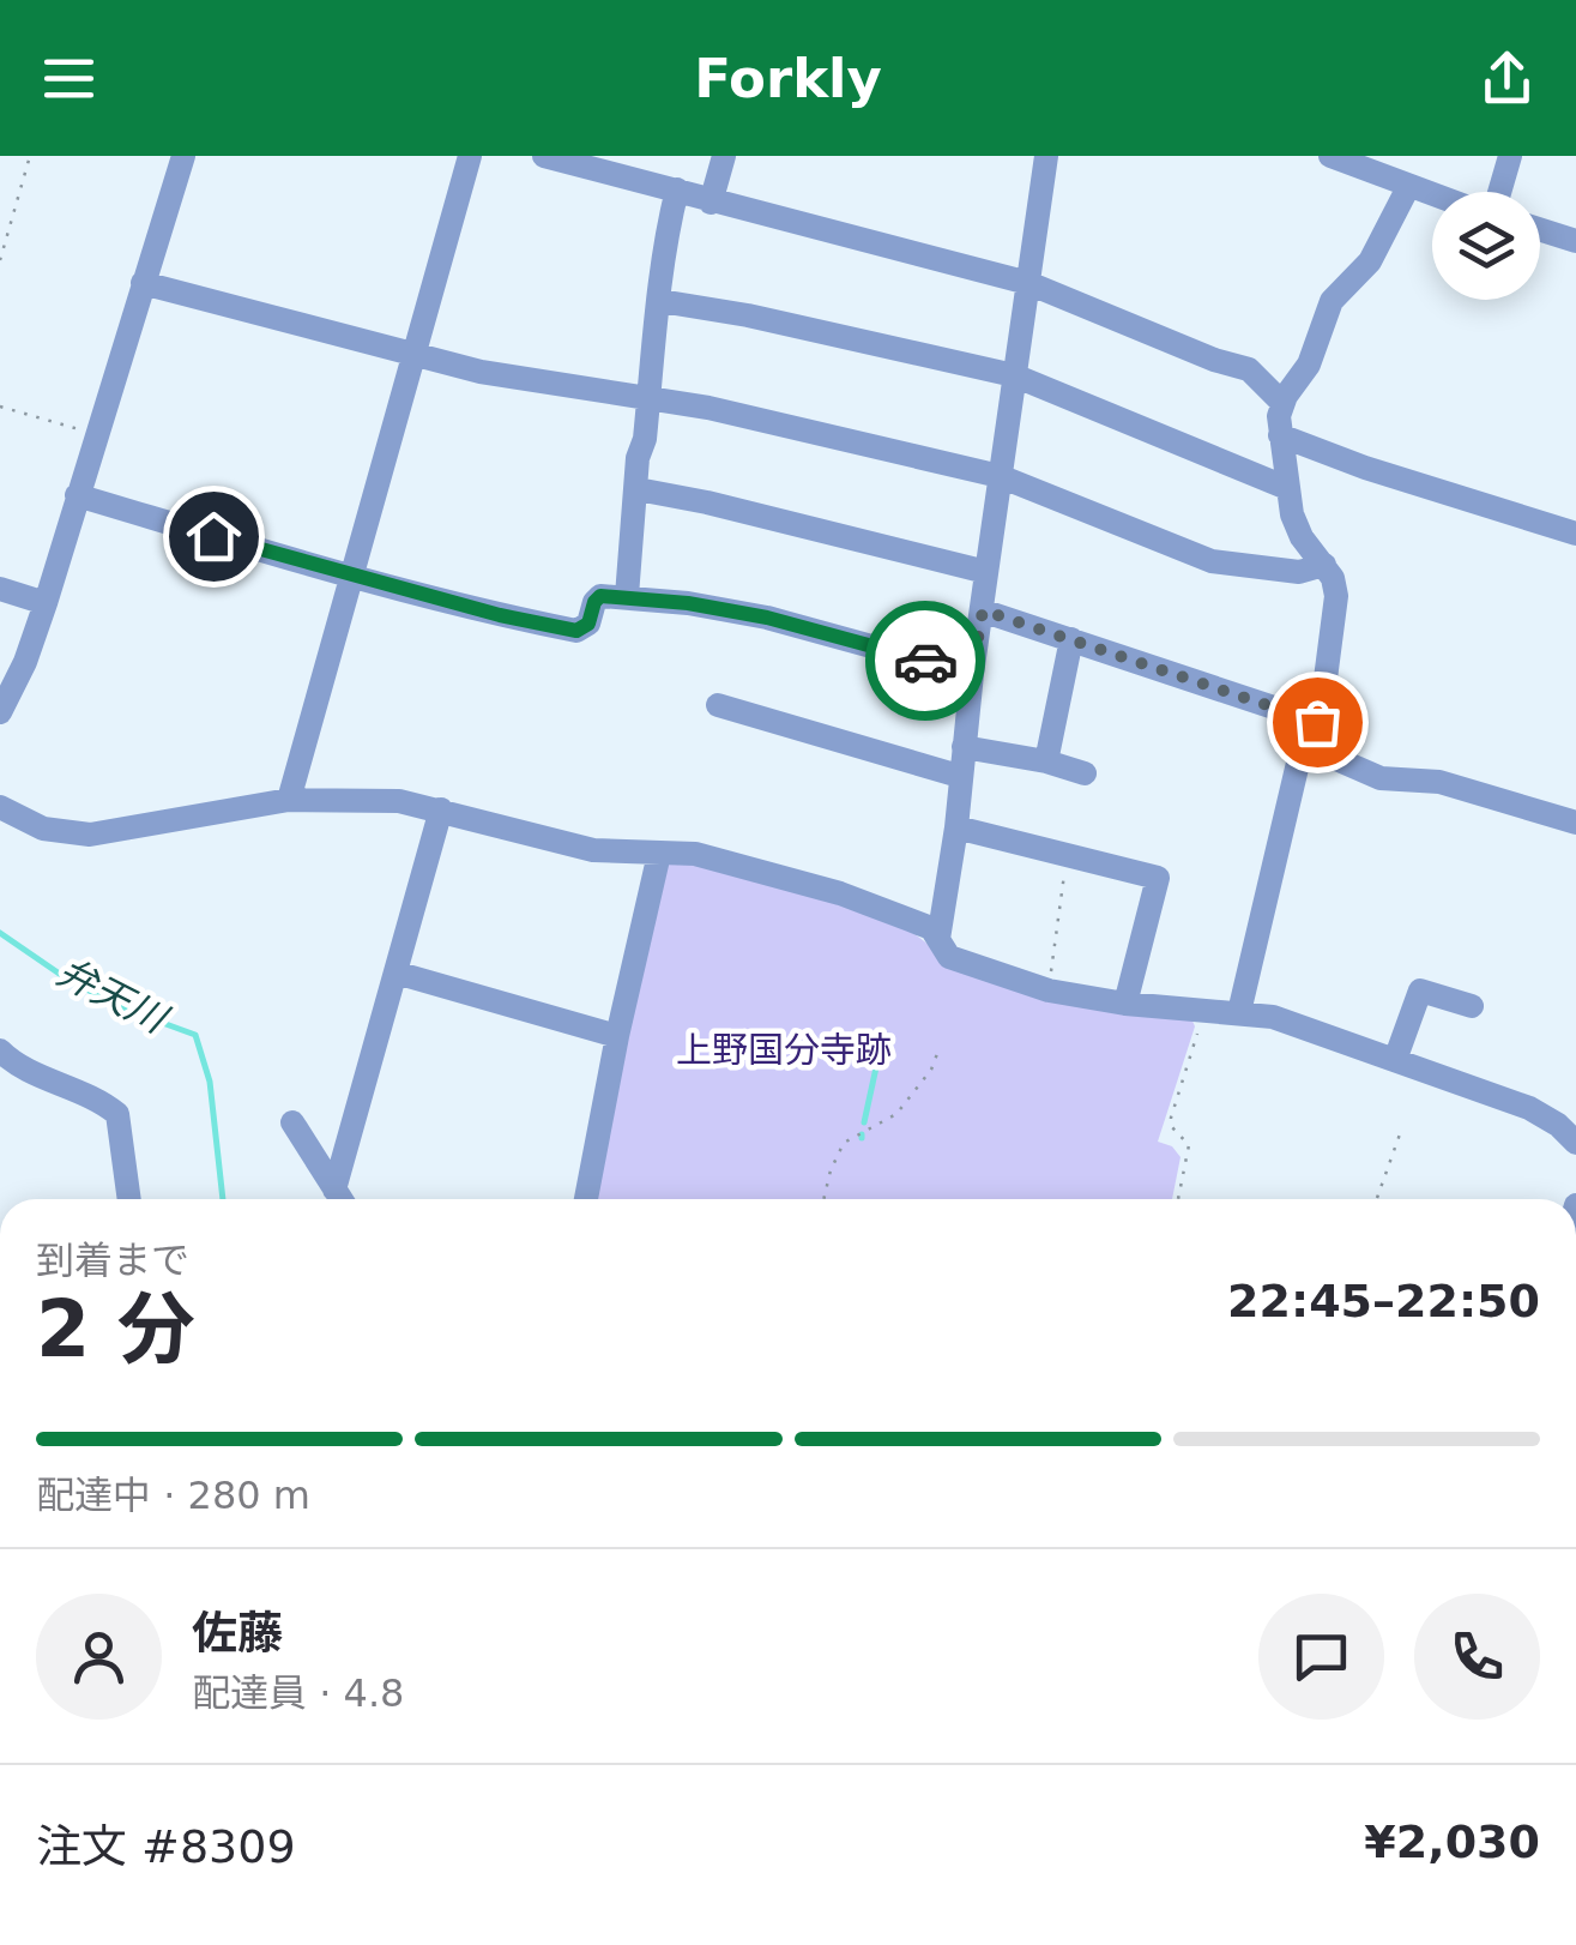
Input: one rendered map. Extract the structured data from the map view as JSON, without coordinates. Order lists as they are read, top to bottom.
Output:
{
  "water": ["弁天川"],
  "parks": ["上野国分寺跡"],
  "page": {
    "header": "Forkly",
    "heading": ["2 分", "到着まで", "22:45–22:50"],
    "panel": [
      "佐藤",
      "配達員 · 4.8",
      "注文 #8309",
      "¥2,030"
    ],
    "bar": "配達中 · 280 m"
  }
}
